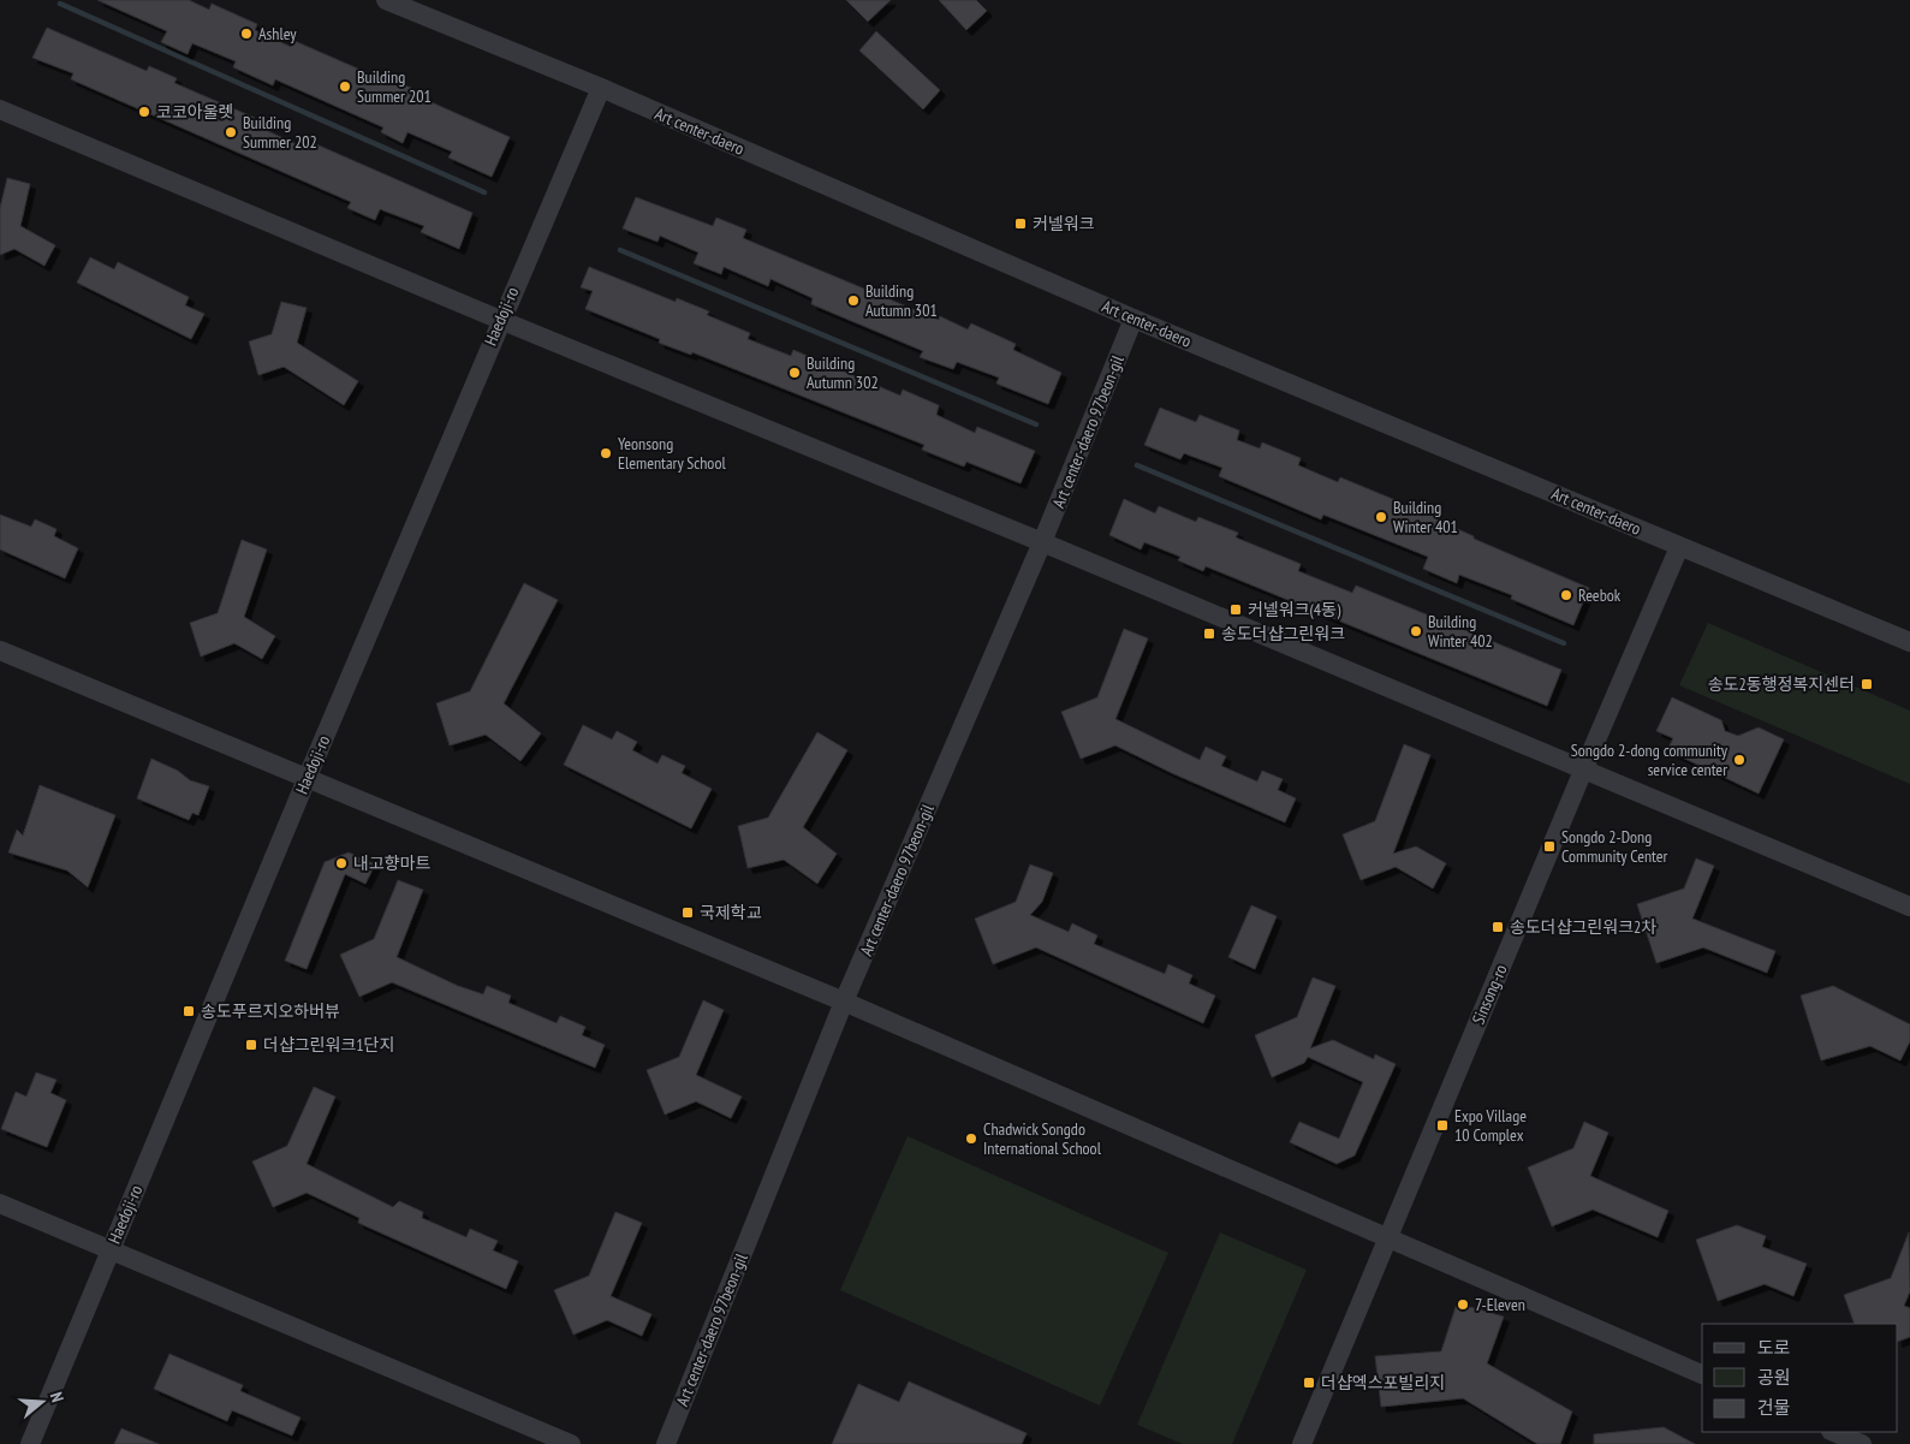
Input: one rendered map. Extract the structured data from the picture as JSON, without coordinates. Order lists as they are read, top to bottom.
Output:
{
  "streets": {
    "street": [
      "Art center-daero",
      "Haedoji-ro",
      "Art center-daero 97beon-gil",
      "Sinsong-ro"
    ]
  },
  "crossings": [
    ["Art center-daero", "Haedoji-ro"],
    ["Art center-daero", "Art center-daero 97beon-gil"],
    ["Art center-daero", "Sinsong-ro"]
  ],
  "places": {
    "other": [
      "Ashley",
      "Building Summer 201",
      "코코아울렛",
      "Building Summer 202",
      "Building Autumn 301",
      "Building Autumn 302",
      "Yeonsong Elementary School",
      "Building Winter 401",
      "Reebok",
      "Building Winter 402",
      "Songdo 2-dong community service center",
      "내고향마트",
      "Chadwick Songdo International School",
      "7-Eleven"
    ],
    "transit": [
      "커넬워크",
      "커넬워크(4동)",
      "송도더샵그린워크",
      "송도2동행정복지센터",
      "Songdo 2-Dong Community Center",
      "국제학교",
      "송도더샵그린워크2차",
      "송도푸르지오하버뷰",
      "더샵그린워크1단지",
      "Expo Village 10 Complex",
      "더샵엑스포빌리지"
    ]
  },
  "legend": ["도로", "공원", "건물"],
  "north": "right"
}
